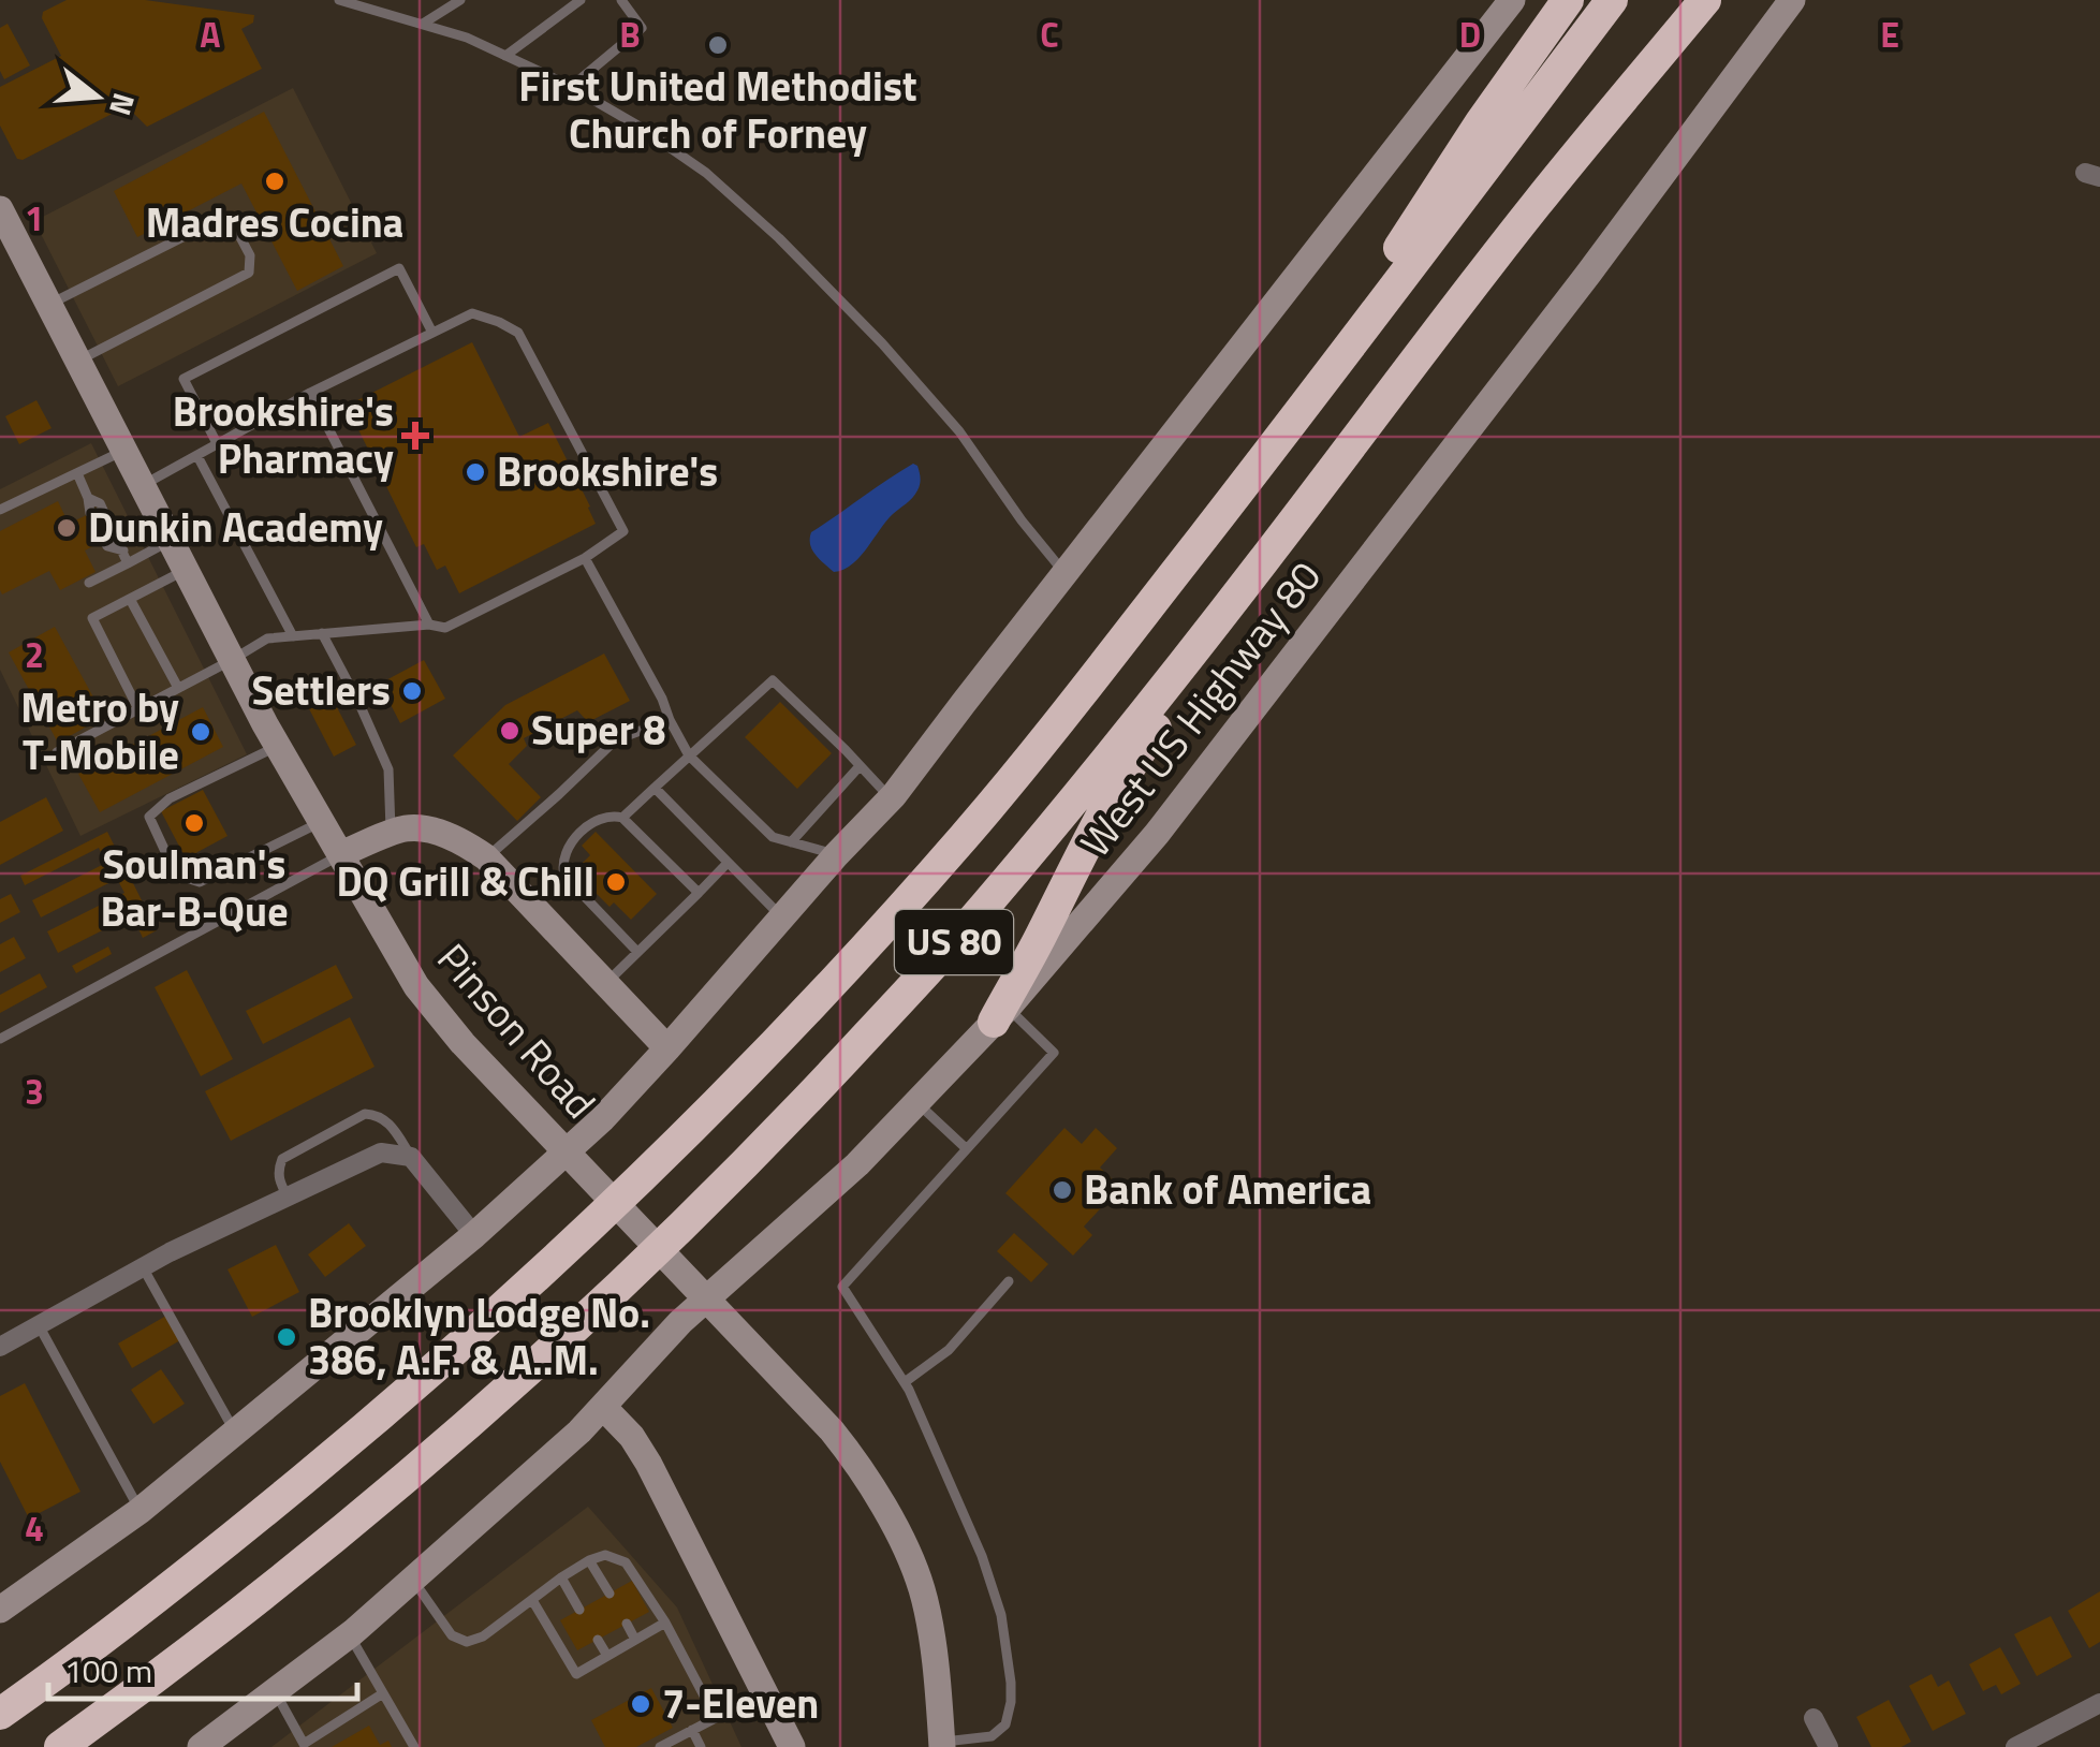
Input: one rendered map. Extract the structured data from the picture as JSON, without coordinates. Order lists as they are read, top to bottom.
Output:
{
  "streets": {
    "highway": ["US 80"],
    "main road": ["West US Highway 80", "Pinson Road"]
  },
  "places": {
    "other": [
      "First United Methodist Church of Forney",
      "Madres Cocina",
      "Brookshire's",
      "Dunkin Academy",
      "Settlers",
      "Super 8",
      "Metro by T-Mobile",
      "Soulman's Bar-B-Que",
      "DQ Grill & Chill",
      "Bank of America",
      "Brooklyn Lodge No. 386, A.F. & A..M.",
      "7-Eleven"
    ],
    "health": ["Brookshire's Pharmacy"]
  },
  "scale_bar": "100 m",
  "north": "right",
  "grid": {
    "columns": [
      "A",
      "B",
      "C",
      "D",
      "E"
    ],
    "rows": [
      "1",
      "2",
      "3",
      "4"
    ]
  }
}
